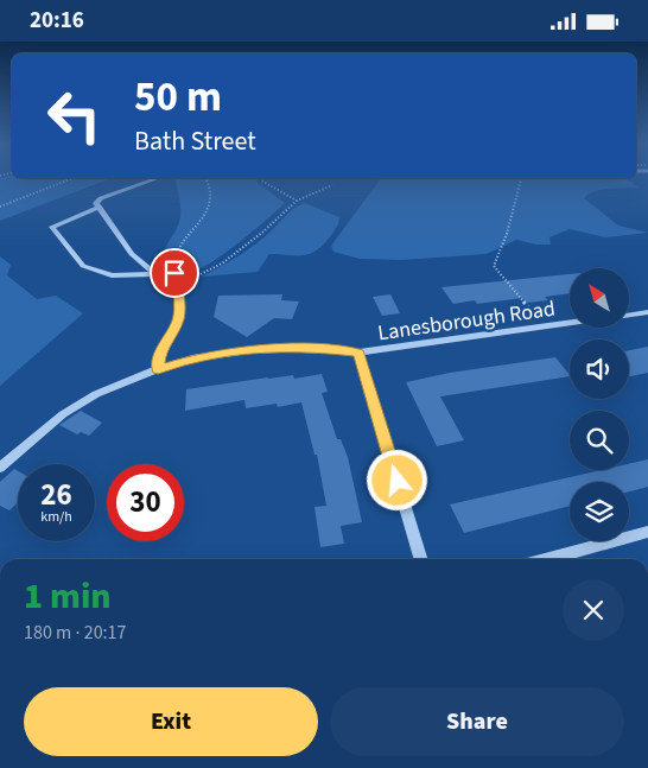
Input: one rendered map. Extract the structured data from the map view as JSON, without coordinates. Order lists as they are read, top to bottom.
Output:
{
  "streets": {
    "street": ["Lanesborough Road"]
  },
  "north": "top left",
  "page": {
    "status": "20:16",
    "turn": ["50 m", "Bath Street"],
    "speed": "26 km/h",
    "limit": "30",
    "heading": ["1 min", "180 m · 20:17"],
    "buttons": ["Exit", "Share"]
  }
}
